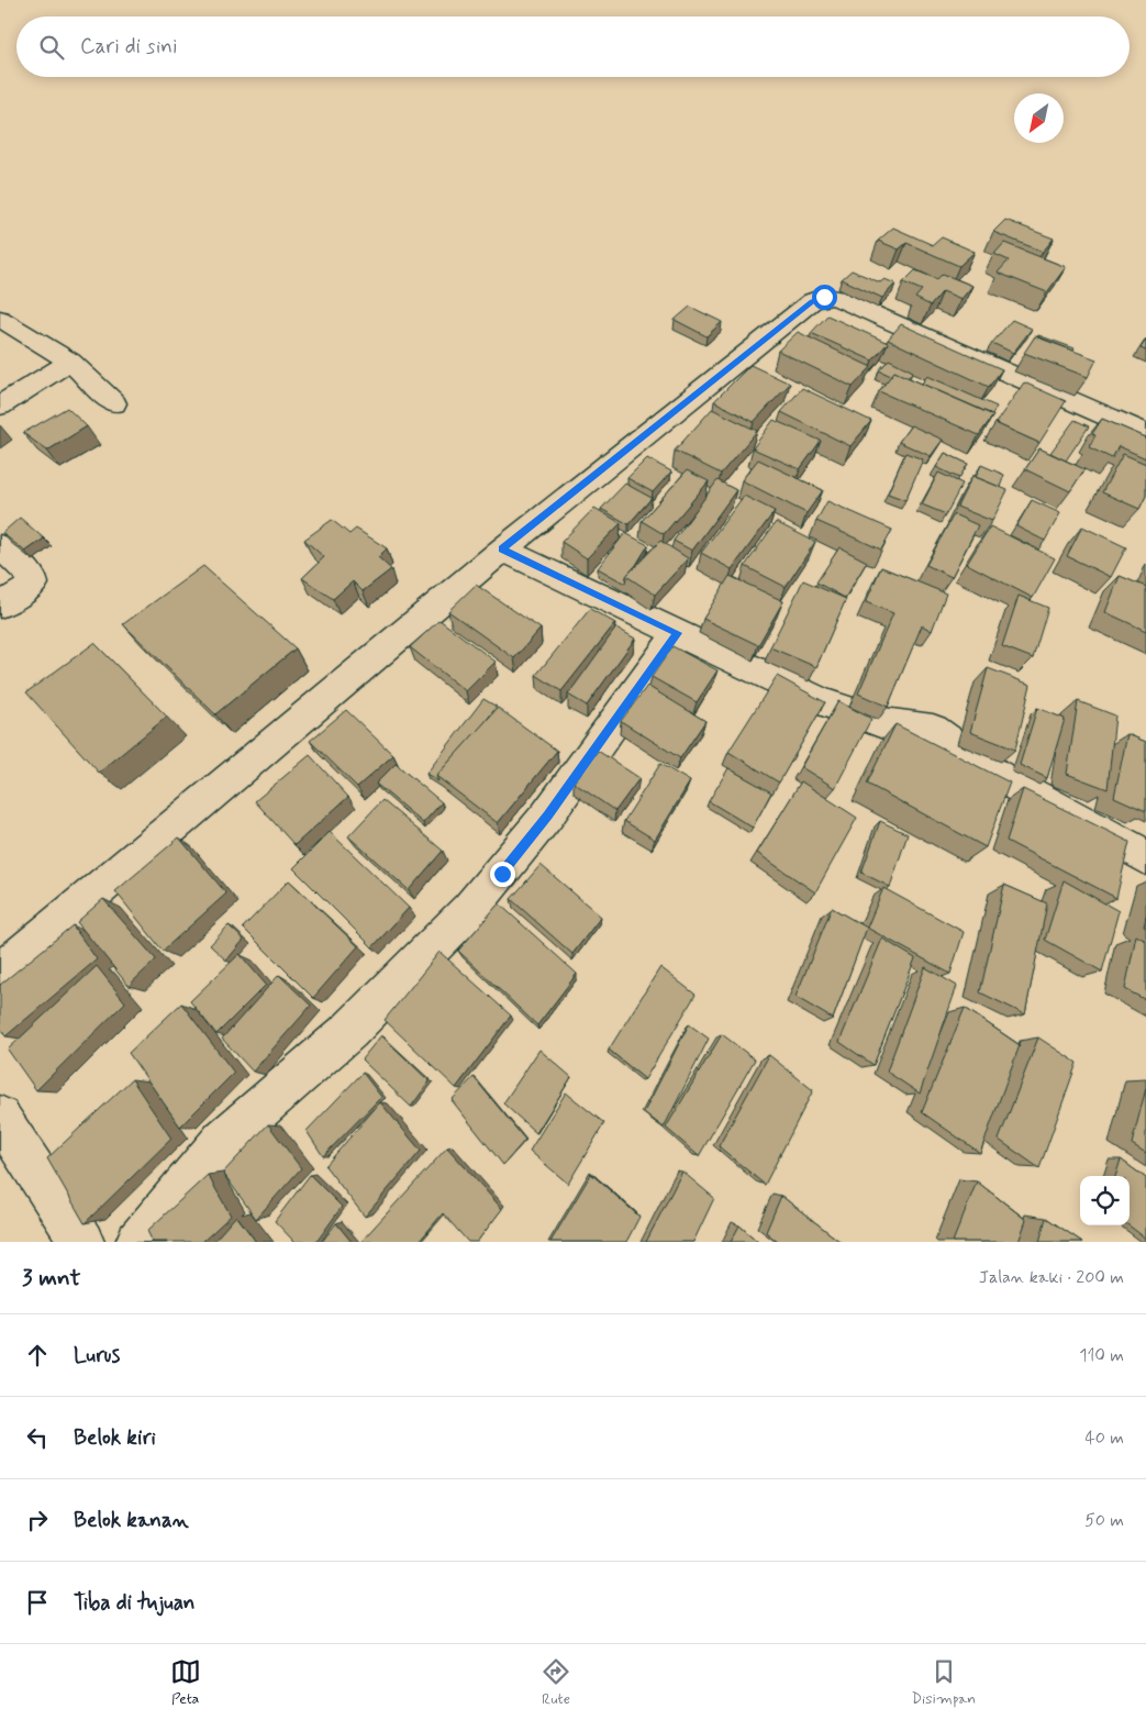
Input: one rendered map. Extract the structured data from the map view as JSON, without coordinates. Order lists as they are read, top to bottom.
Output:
{
  "north": "bottom left",
  "page": {
    "search": "Cari di sini",
    "heading": ["3 mnt", "Jalan kaki · 200 m"],
    "list": [
      ["Lurus", "110 m"],
      ["Belok kiri", "40 m"],
      ["Belok kanan", "50 m"],
      "Tiba di tujuan"
    ],
    "nav": ["Peta", "Rute", "Disimpan"]
  }
}
